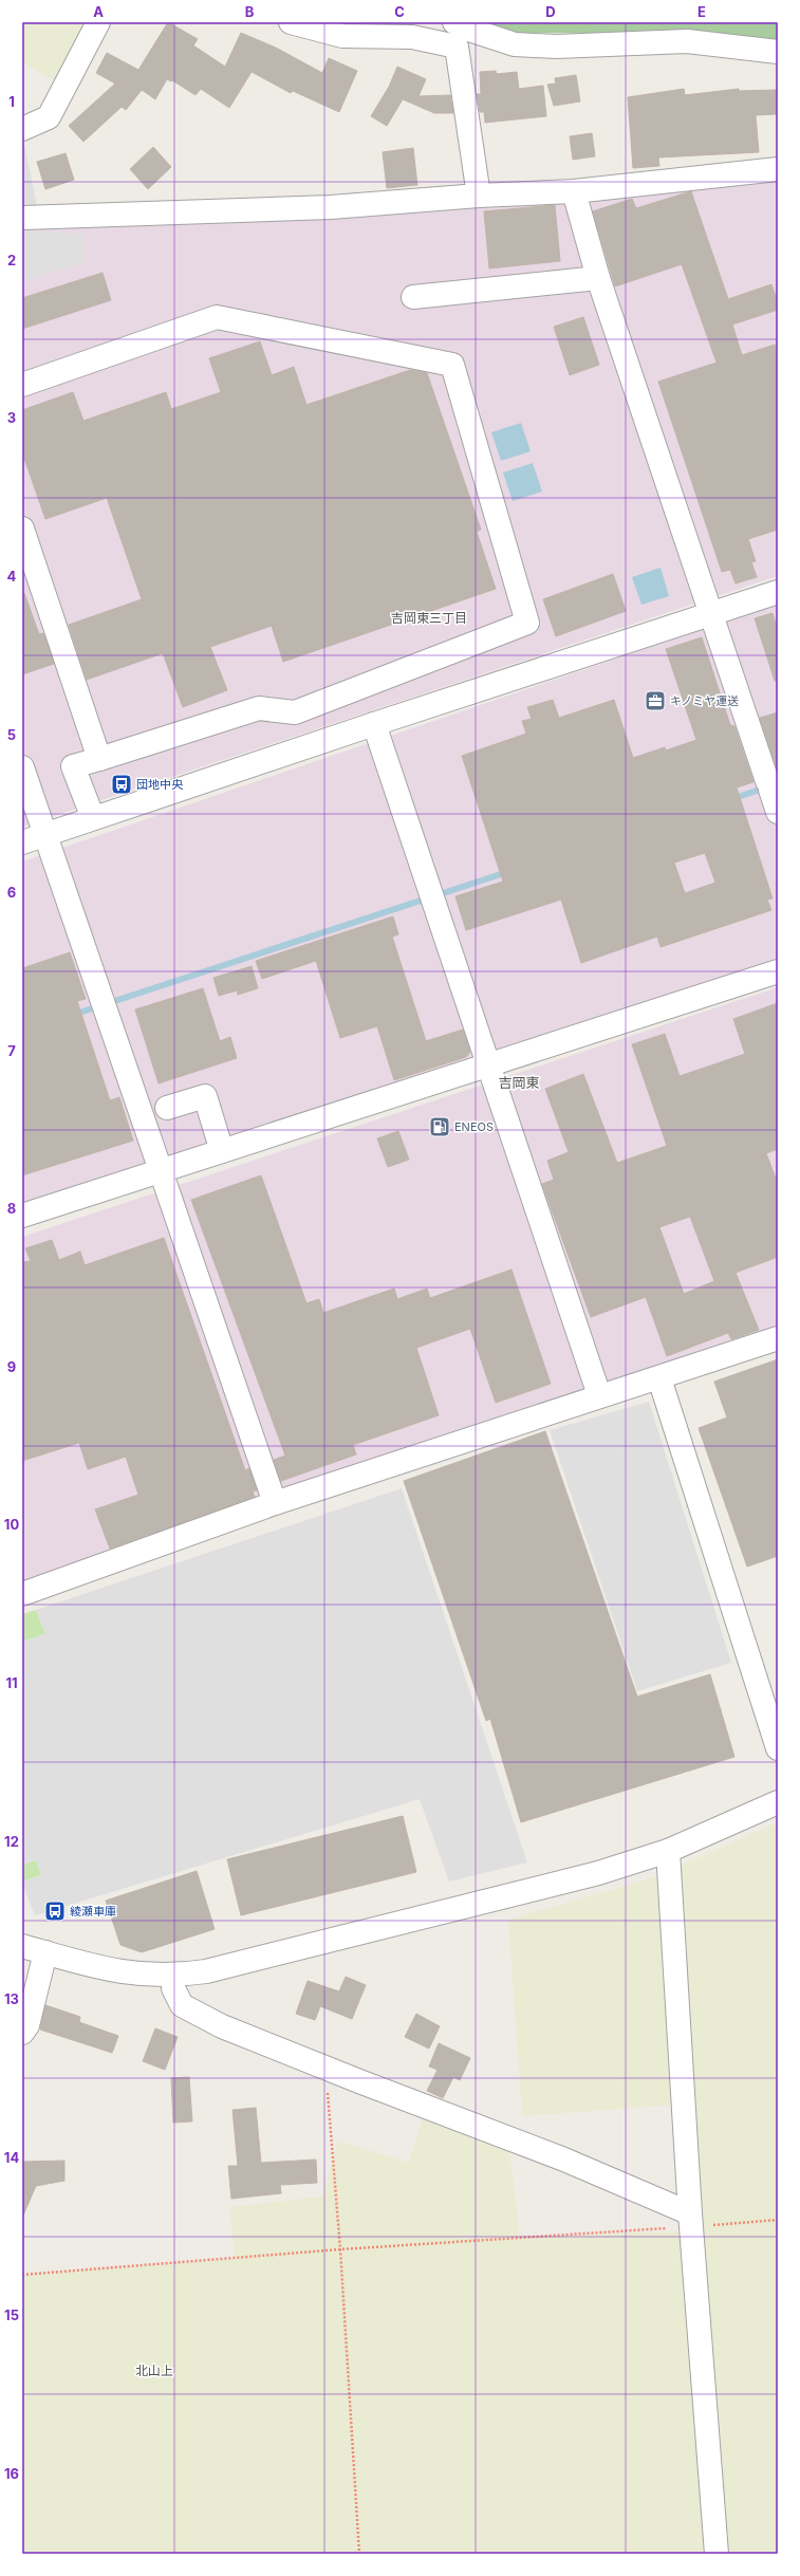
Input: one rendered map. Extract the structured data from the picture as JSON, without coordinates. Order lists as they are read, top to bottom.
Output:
{
  "districts": ["吉岡東三丁目", "吉岡東", "北山上"],
  "places": {
    "office": ["キノミヤ運送"],
    "bus stop": ["団地中央", "綾瀬車庫"],
    "fuel station": ["ENEOS"]
  },
  "grid": {
    "columns": [
      "A",
      "B",
      "C",
      "D",
      "E"
    ],
    "rows": [
      "1",
      "2",
      "3",
      "4",
      "5",
      "6",
      "7",
      "8",
      "9",
      "10",
      "11",
      "12",
      "13",
      "14",
      "15",
      "16"
    ]
  }
}
